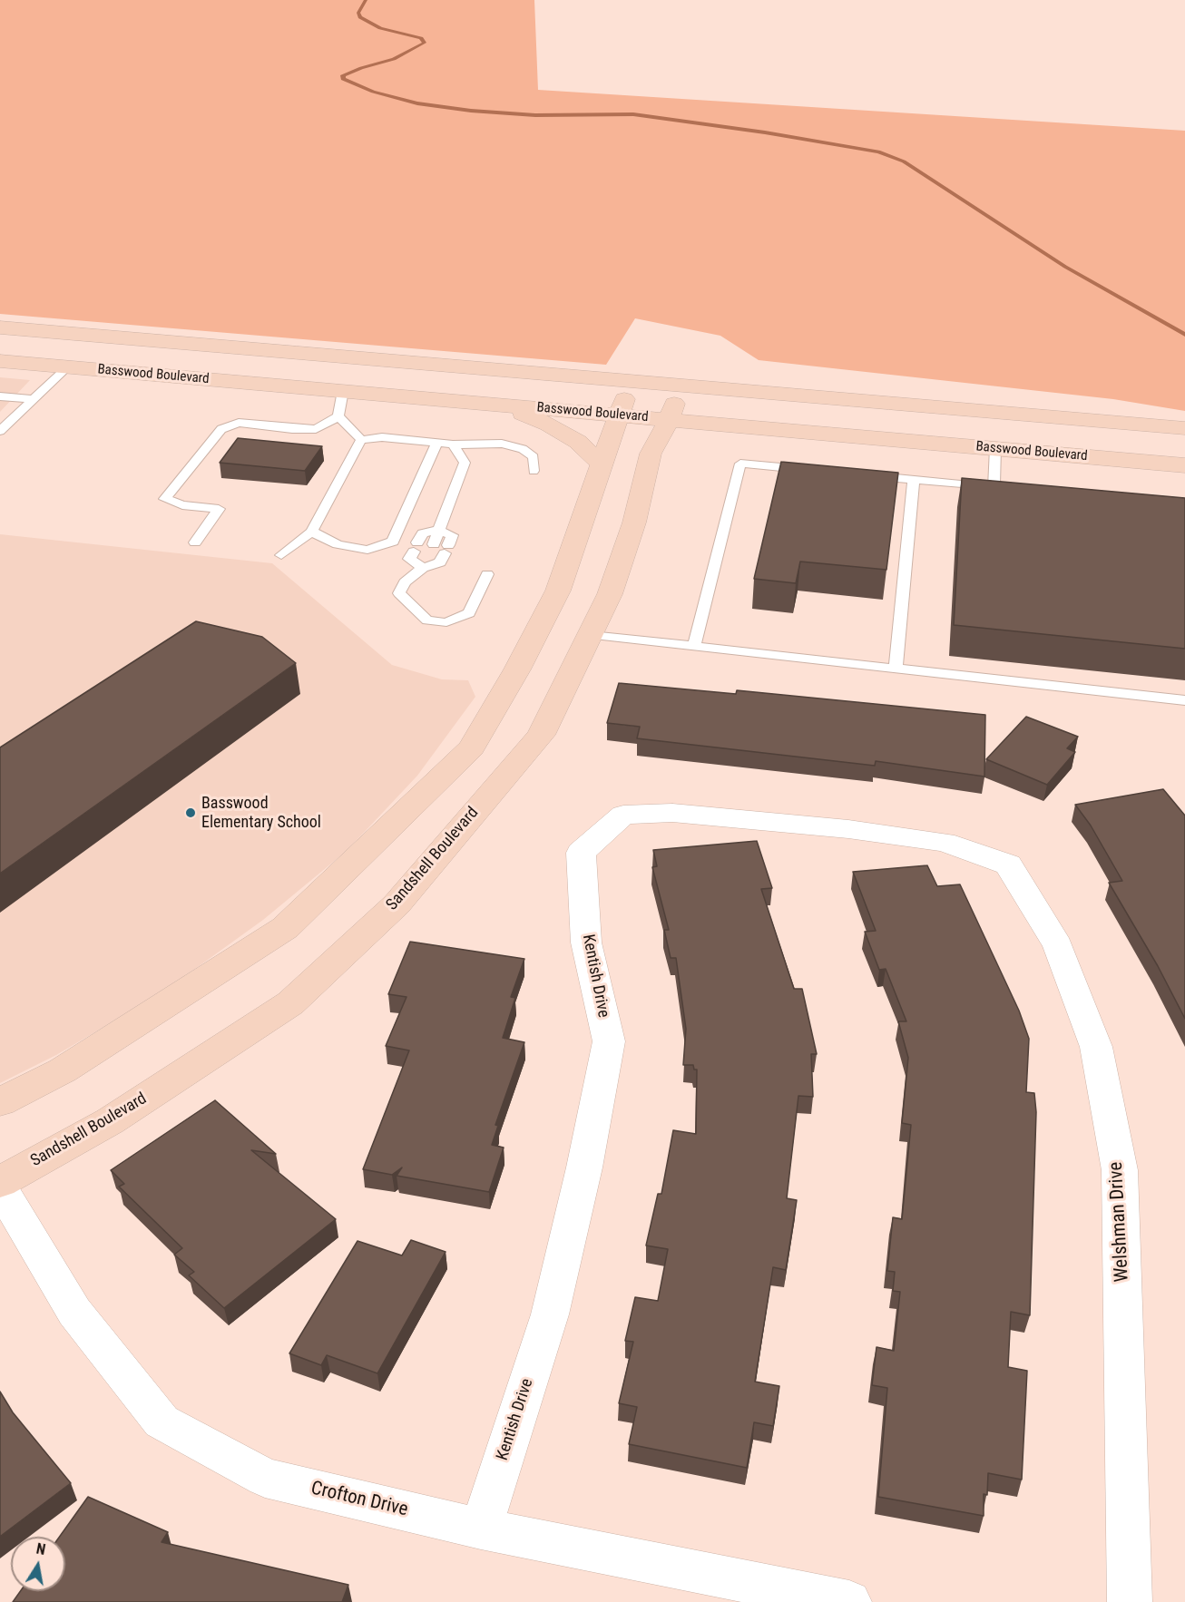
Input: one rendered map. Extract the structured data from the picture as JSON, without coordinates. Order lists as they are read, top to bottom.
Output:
{
  "streets": {
    "main road": ["Basswood Boulevard", "Sandshell Boulevard"],
    "street": ["Kentish Drive", "Welshman Drive", "Crofton Drive"]
  },
  "crossings": [
    ["Basswood Boulevard", "Sandshell Boulevard"],
    ["Kentish Drive", "Welshman Drive"],
    ["Kentish Drive", "Crofton Drive"]
  ],
  "places": ["Basswood Elementary School"],
  "north": "top"
}
